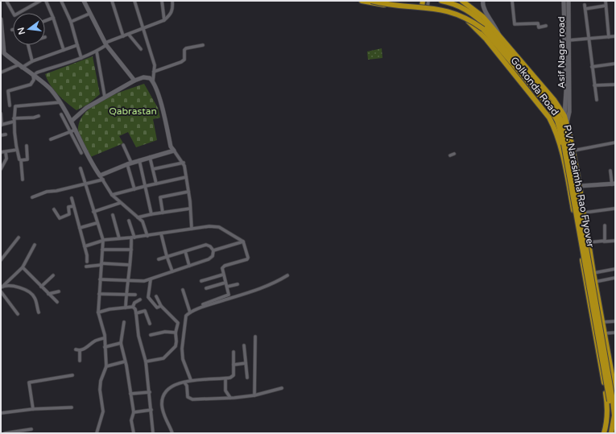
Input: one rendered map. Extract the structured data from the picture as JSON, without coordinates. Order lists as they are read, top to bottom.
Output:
{
  "streets": {
    "highway": ["Golkonda Road", "P.V. Narasimha Rao Flyover"],
    "street": ["Asif Nagar road"]
  },
  "crossings": [
    ["Asif Nagar road", "Golkonda Road"]
  ],
  "parks": ["Qabrastan"],
  "north": "left"
}
